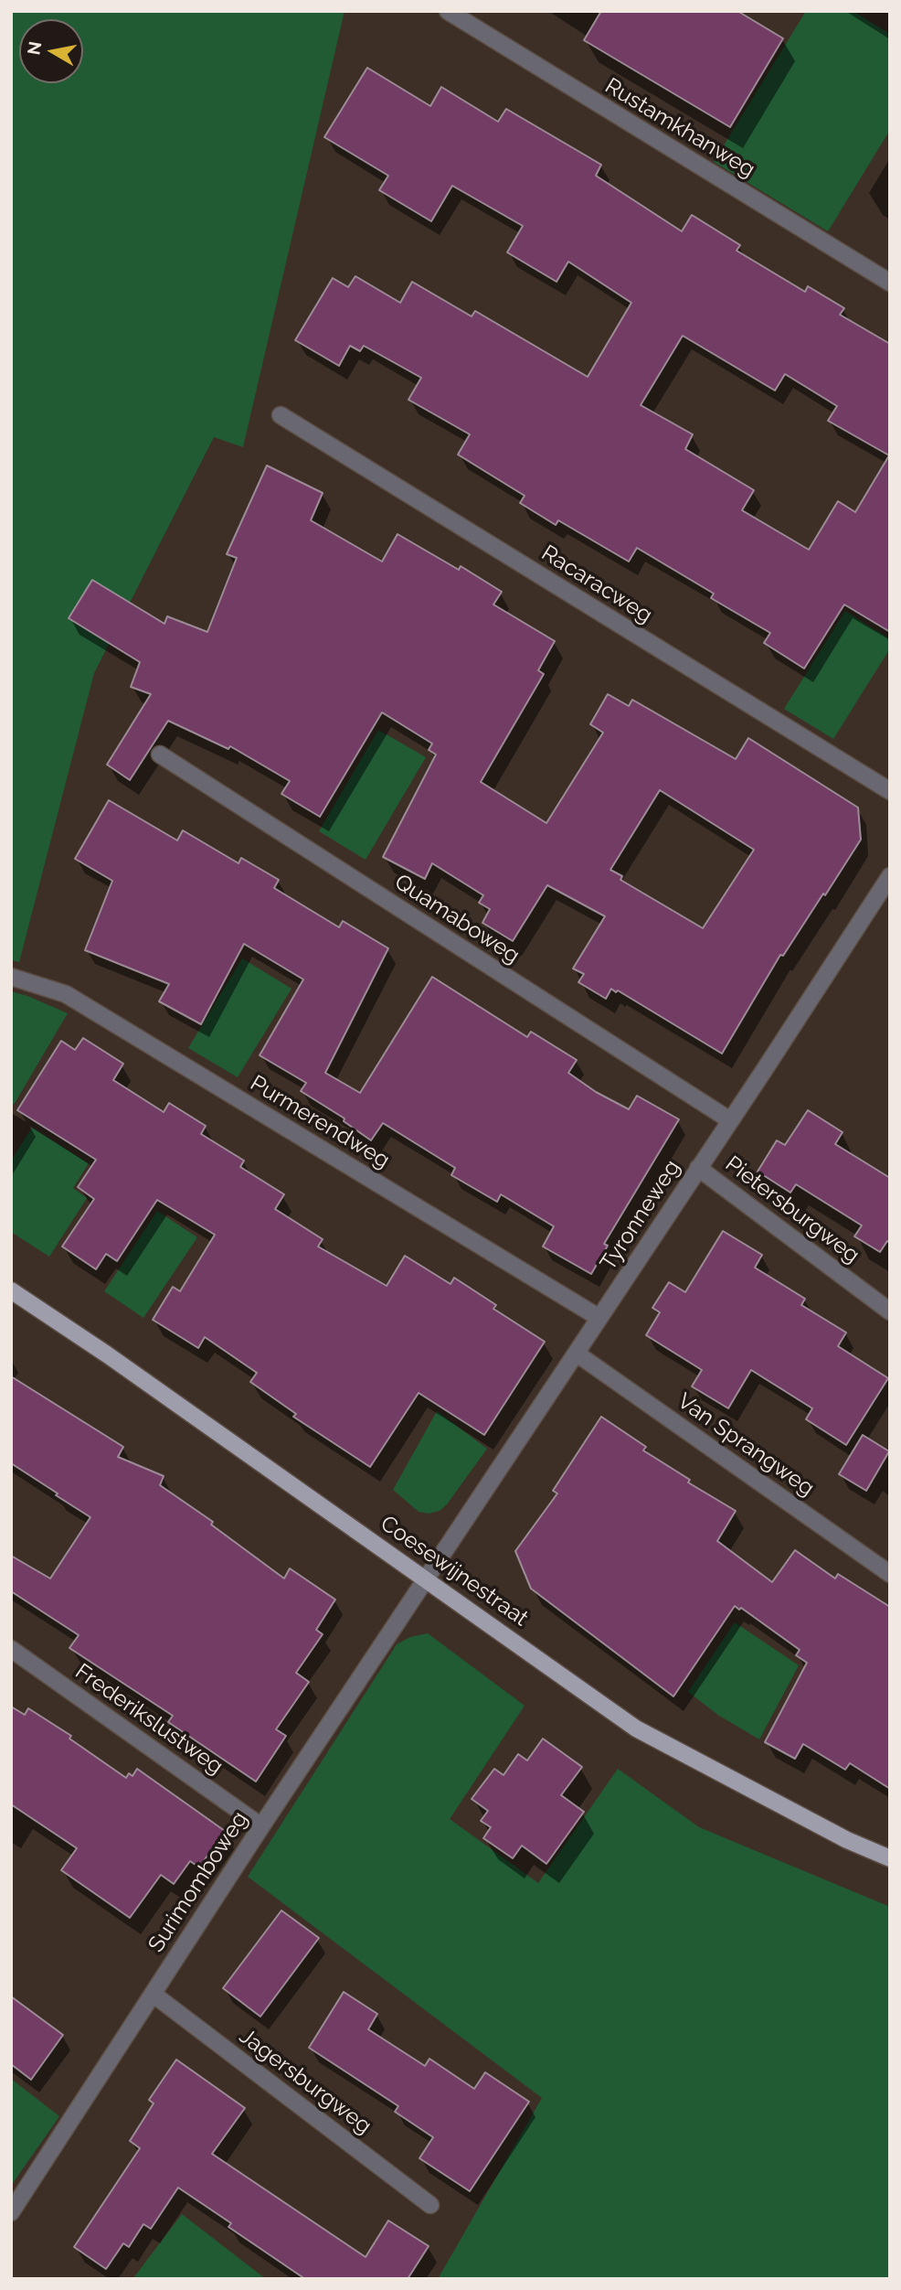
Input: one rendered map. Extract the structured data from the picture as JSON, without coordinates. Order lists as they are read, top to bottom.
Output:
{
  "streets": {
    "main road": ["Coesewijnestraat"],
    "street": [
      "Rustamkhanweg",
      "Racaracweg",
      "Quamaboweg",
      "Purmerendweg",
      "Pietersburgweg",
      "Tyronneweg",
      "Van Sprangweg",
      "Frederikslustweg",
      "Surimomboweg",
      "Jagersburgweg"
    ]
  },
  "crossings": [
    ["Quamaboweg", "Tyronneweg"],
    ["Purmerendweg", "Tyronneweg"],
    ["Pietersburgweg", "Tyronneweg"],
    ["Tyronneweg", "Van Sprangweg"],
    ["Tyronneweg", "Coesewijnestraat"],
    ["Tyronneweg", "Surimomboweg"],
    ["Coesewijnestraat", "Surimomboweg"],
    ["Frederikslustweg", "Surimomboweg"],
    ["Surimomboweg", "Jagersburgweg"]
  ],
  "north": "left"
}
